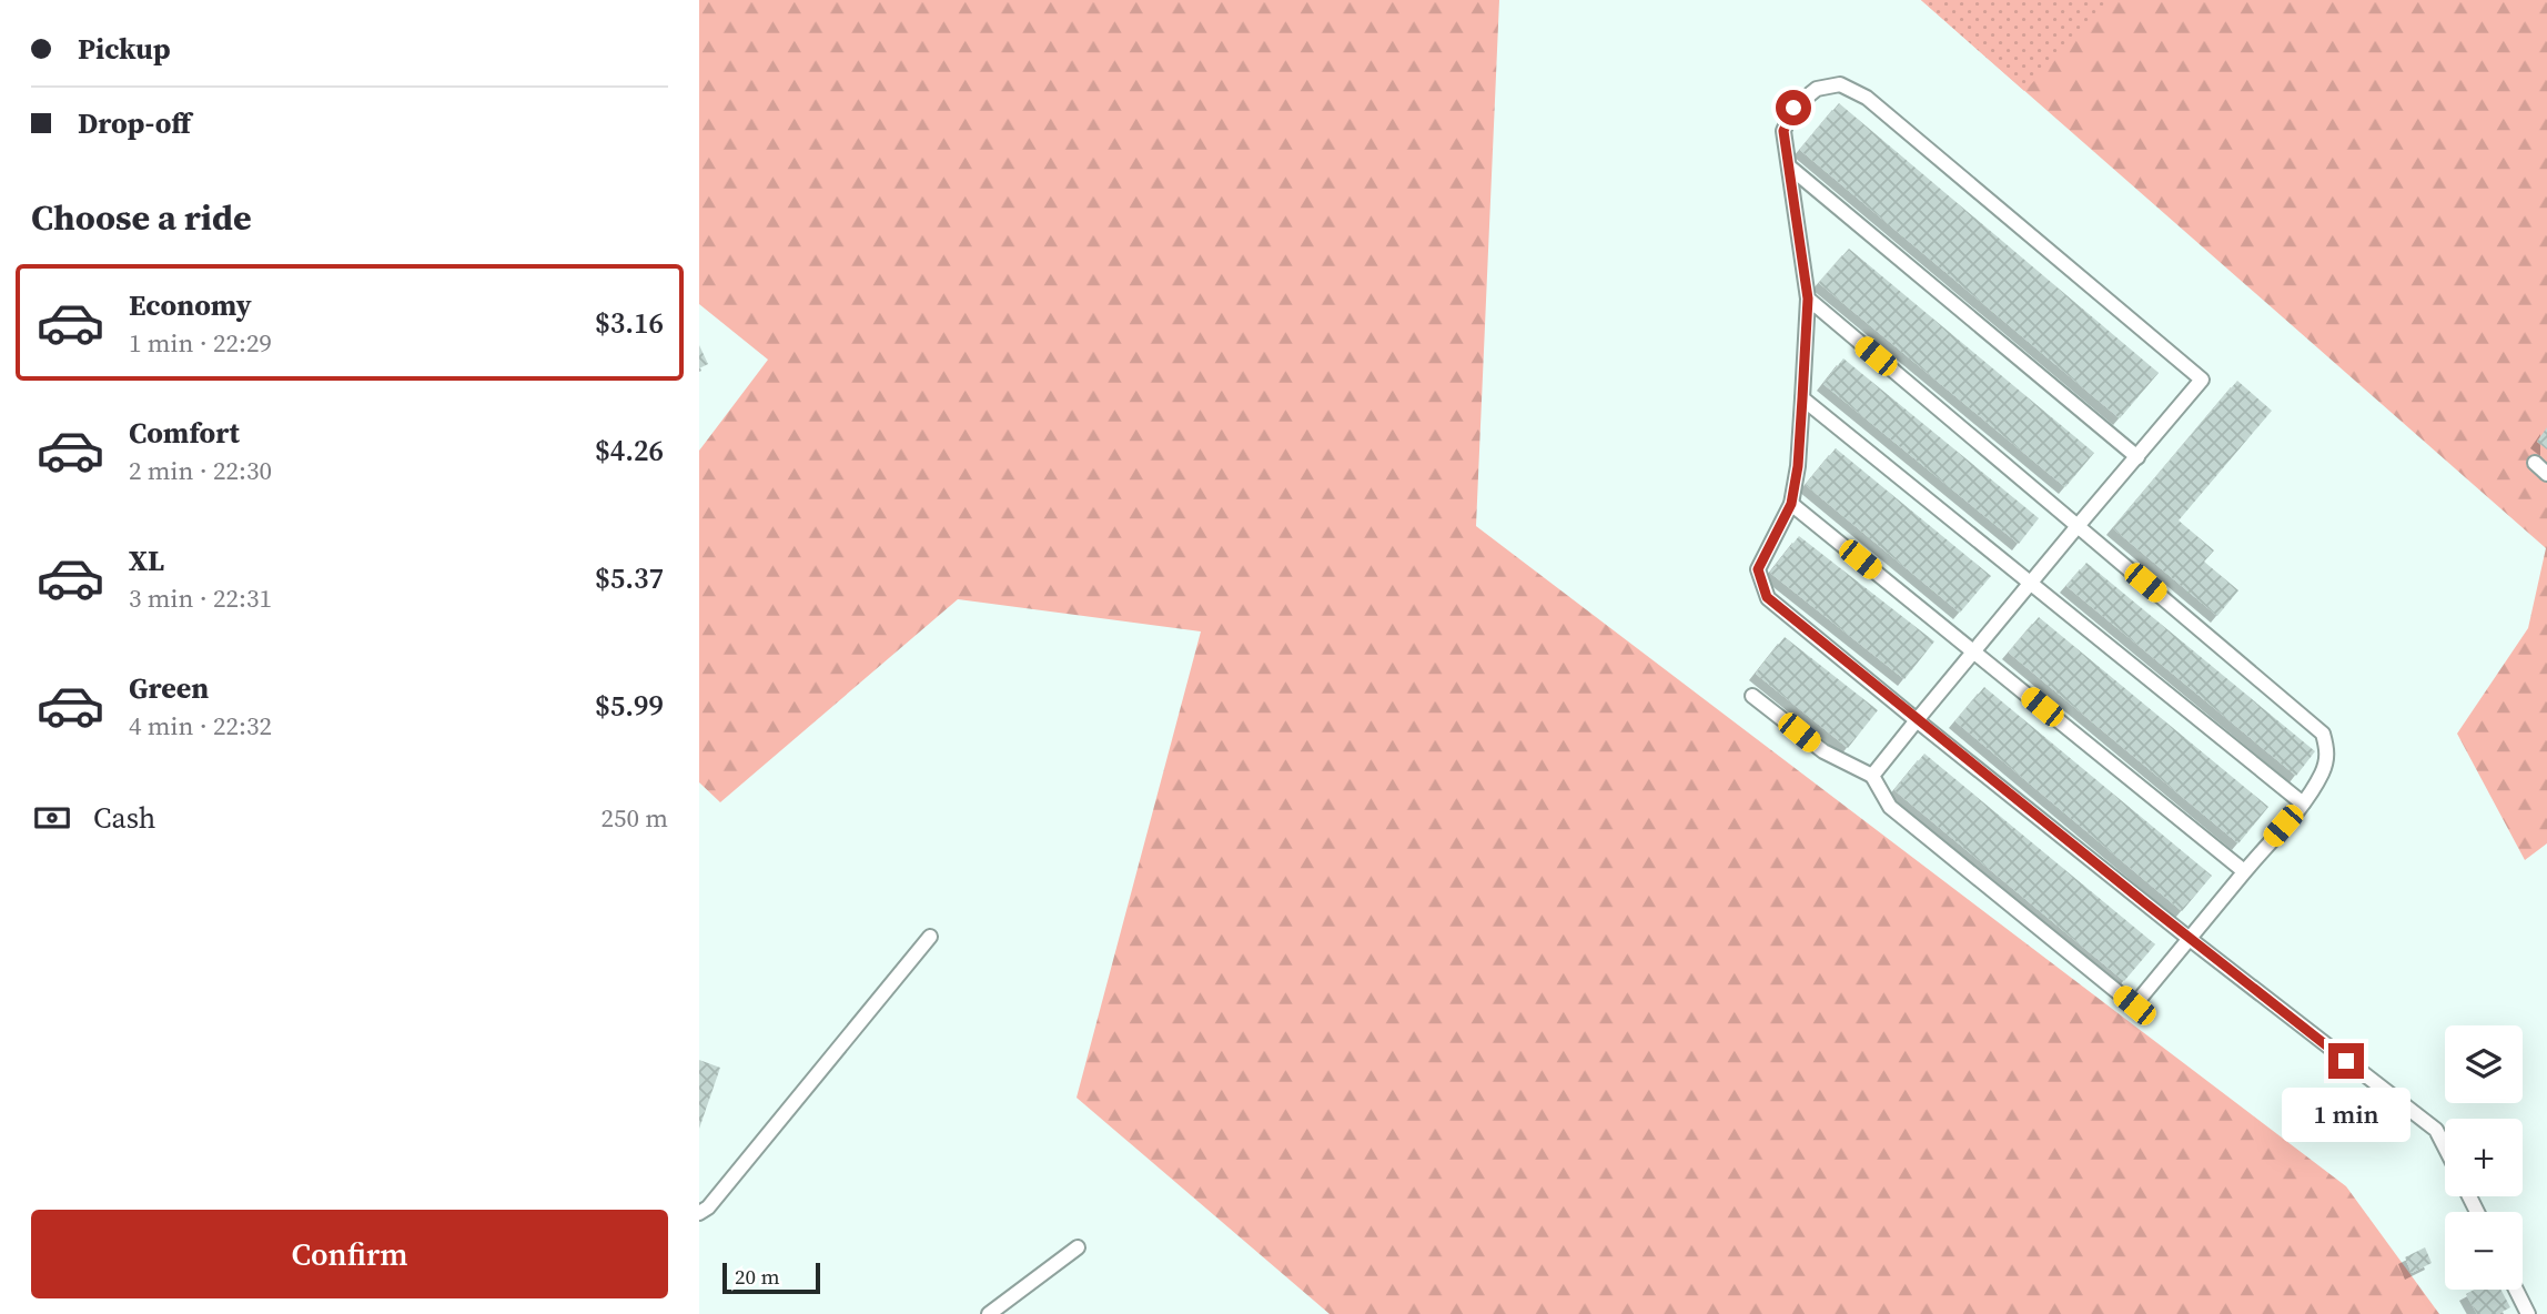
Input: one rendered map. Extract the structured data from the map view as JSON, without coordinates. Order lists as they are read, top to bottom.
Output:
{
  "scale_bar": "20 m",
  "page": {
    "banner": ["Pickup", "Drop-off"],
    "heading": "Choose a ride",
    "list": [
      {
        "name": "Economy",
        "note": "1 min · 22:29",
        "value": "$3.16"
      },
      {
        "name": "Comfort",
        "note": "2 min · 22:30",
        "value": "$4.26"
      },
      {
        "name": "XL",
        "note": "3 min · 22:31",
        "value": "$5.37"
      },
      {
        "name": "Green",
        "note": "4 min · 22:32",
        "value": "$5.99"
      }
    ],
    "pay": ["Cash", "250 m"],
    "map_buttons": ["+", "−"],
    "bubble": "1 min",
    "buttons": "Confirm",
    "scale": "20 m"
  }
}
